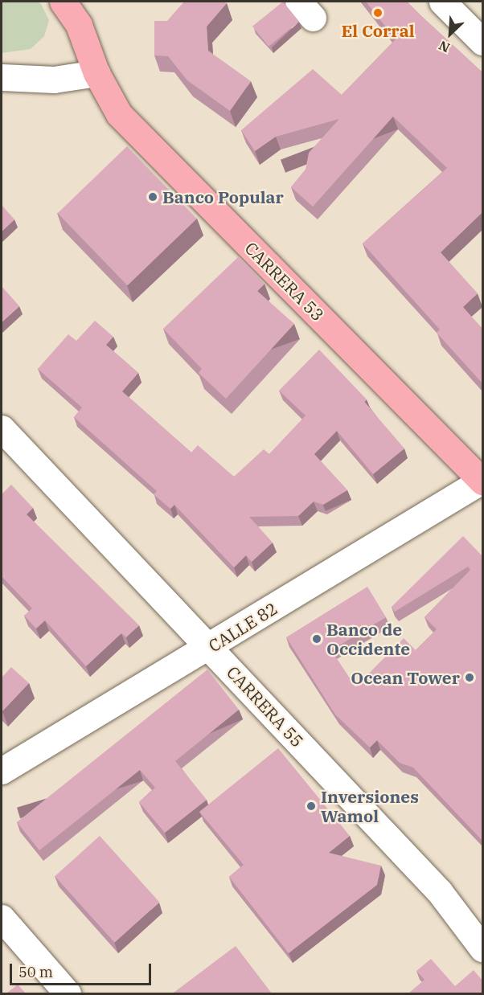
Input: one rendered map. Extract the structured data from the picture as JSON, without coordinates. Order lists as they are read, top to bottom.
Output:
{
  "streets": {
    "main road": ["CARRERA 53"],
    "street": ["CALLE 82", "CARRERA 55"]
  },
  "crossings": [
    ["CARRERA 53", "CALLE 82"],
    ["CALLE 82", "CARRERA 55"]
  ],
  "places": [
    "El Corral",
    "Banco Popular",
    "Banco de Occidente",
    "Ocean Tower",
    "Inversiones Wamol"
  ],
  "scale_bar": "50 m",
  "north": "bottom left"
}
